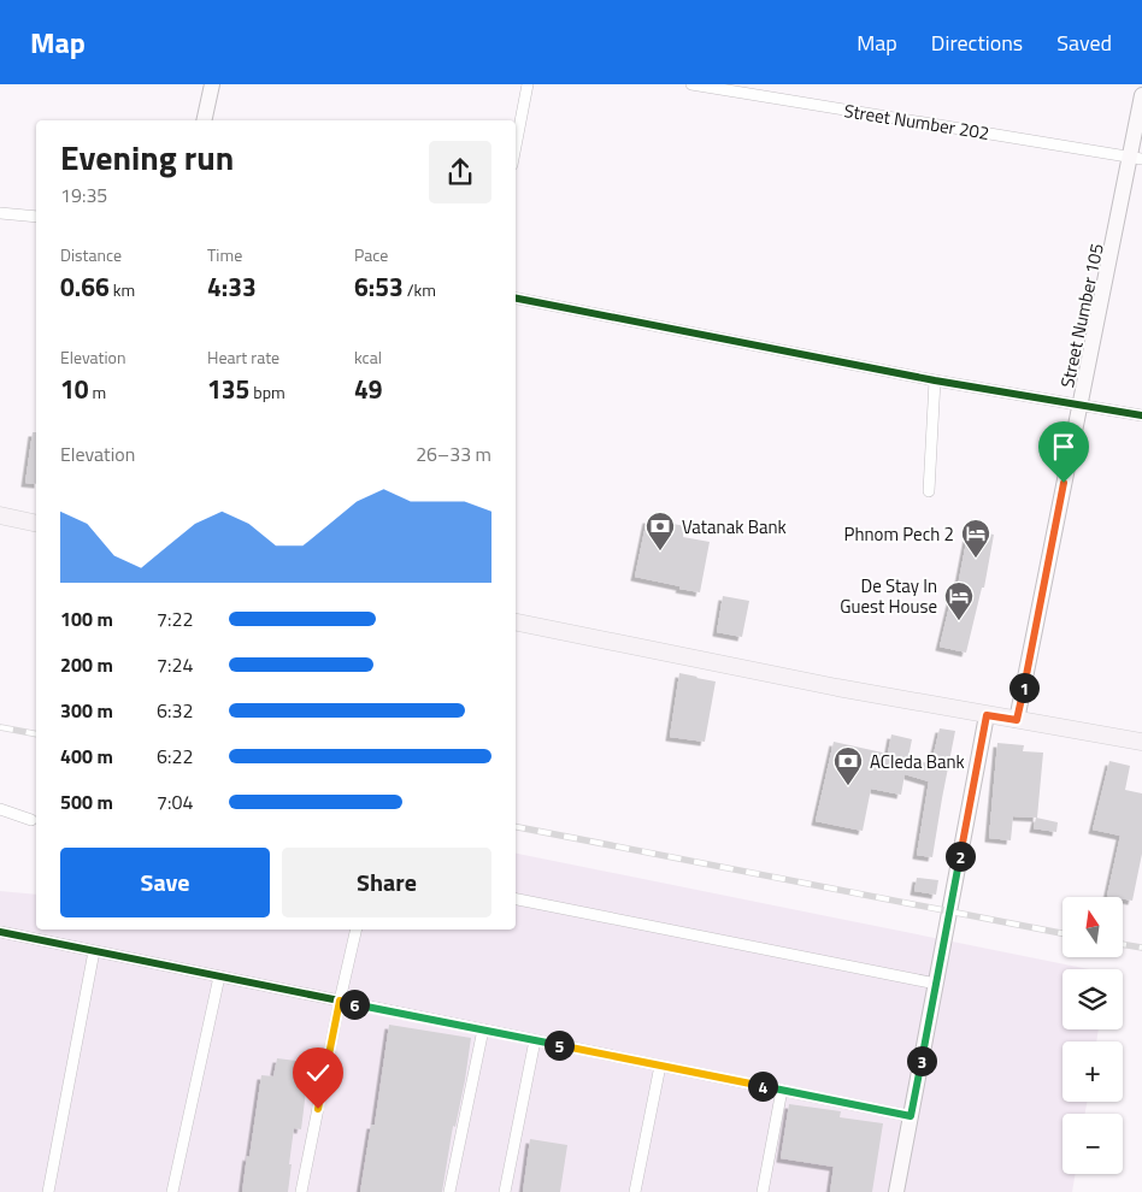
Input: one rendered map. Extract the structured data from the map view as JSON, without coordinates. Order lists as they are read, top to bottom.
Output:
{
  "streets": {
    "street": ["Street Number 202", "Street Number 105"]
  },
  "crossings": [
    ["Street Number 202", "Street Number 105"]
  ],
  "places": {
    "bank": ["Vatanak Bank", "ACleda Bank"],
    "hotel": ["Phnom Pech 2", "De Stay In Guest House"]
  },
  "north": "top",
  "page": {
    "header": "Map",
    "nav": ["Map", "Directions", "Saved"],
    "heading": ["Evening run", "19:35"],
    "stats": [
      ["Distance", "0.66 km"],
      ["Time", "4:33"],
      ["Pace", "6:53 /km"],
      ["Elevation", "10 m"],
      ["Heart rate", "135 bpm"],
      ["kcal", "49"]
    ],
    "chart": ["Elevation", "26–33 m"],
    "list": [
      {
        "name": "100 m",
        "note": "7:22"
      },
      {
        "name": "200 m",
        "note": "7:24"
      },
      {
        "name": "300 m",
        "note": "6:32"
      },
      {
        "name": "400 m",
        "note": "6:22"
      },
      {
        "name": "500 m",
        "note": "7:04"
      }
    ],
    "pins": [
      "1",
      "2",
      "6",
      "5",
      "3",
      "4"
    ],
    "buttons": ["Save", "Share"],
    "map_buttons": ["+", "−"]
  }
}
